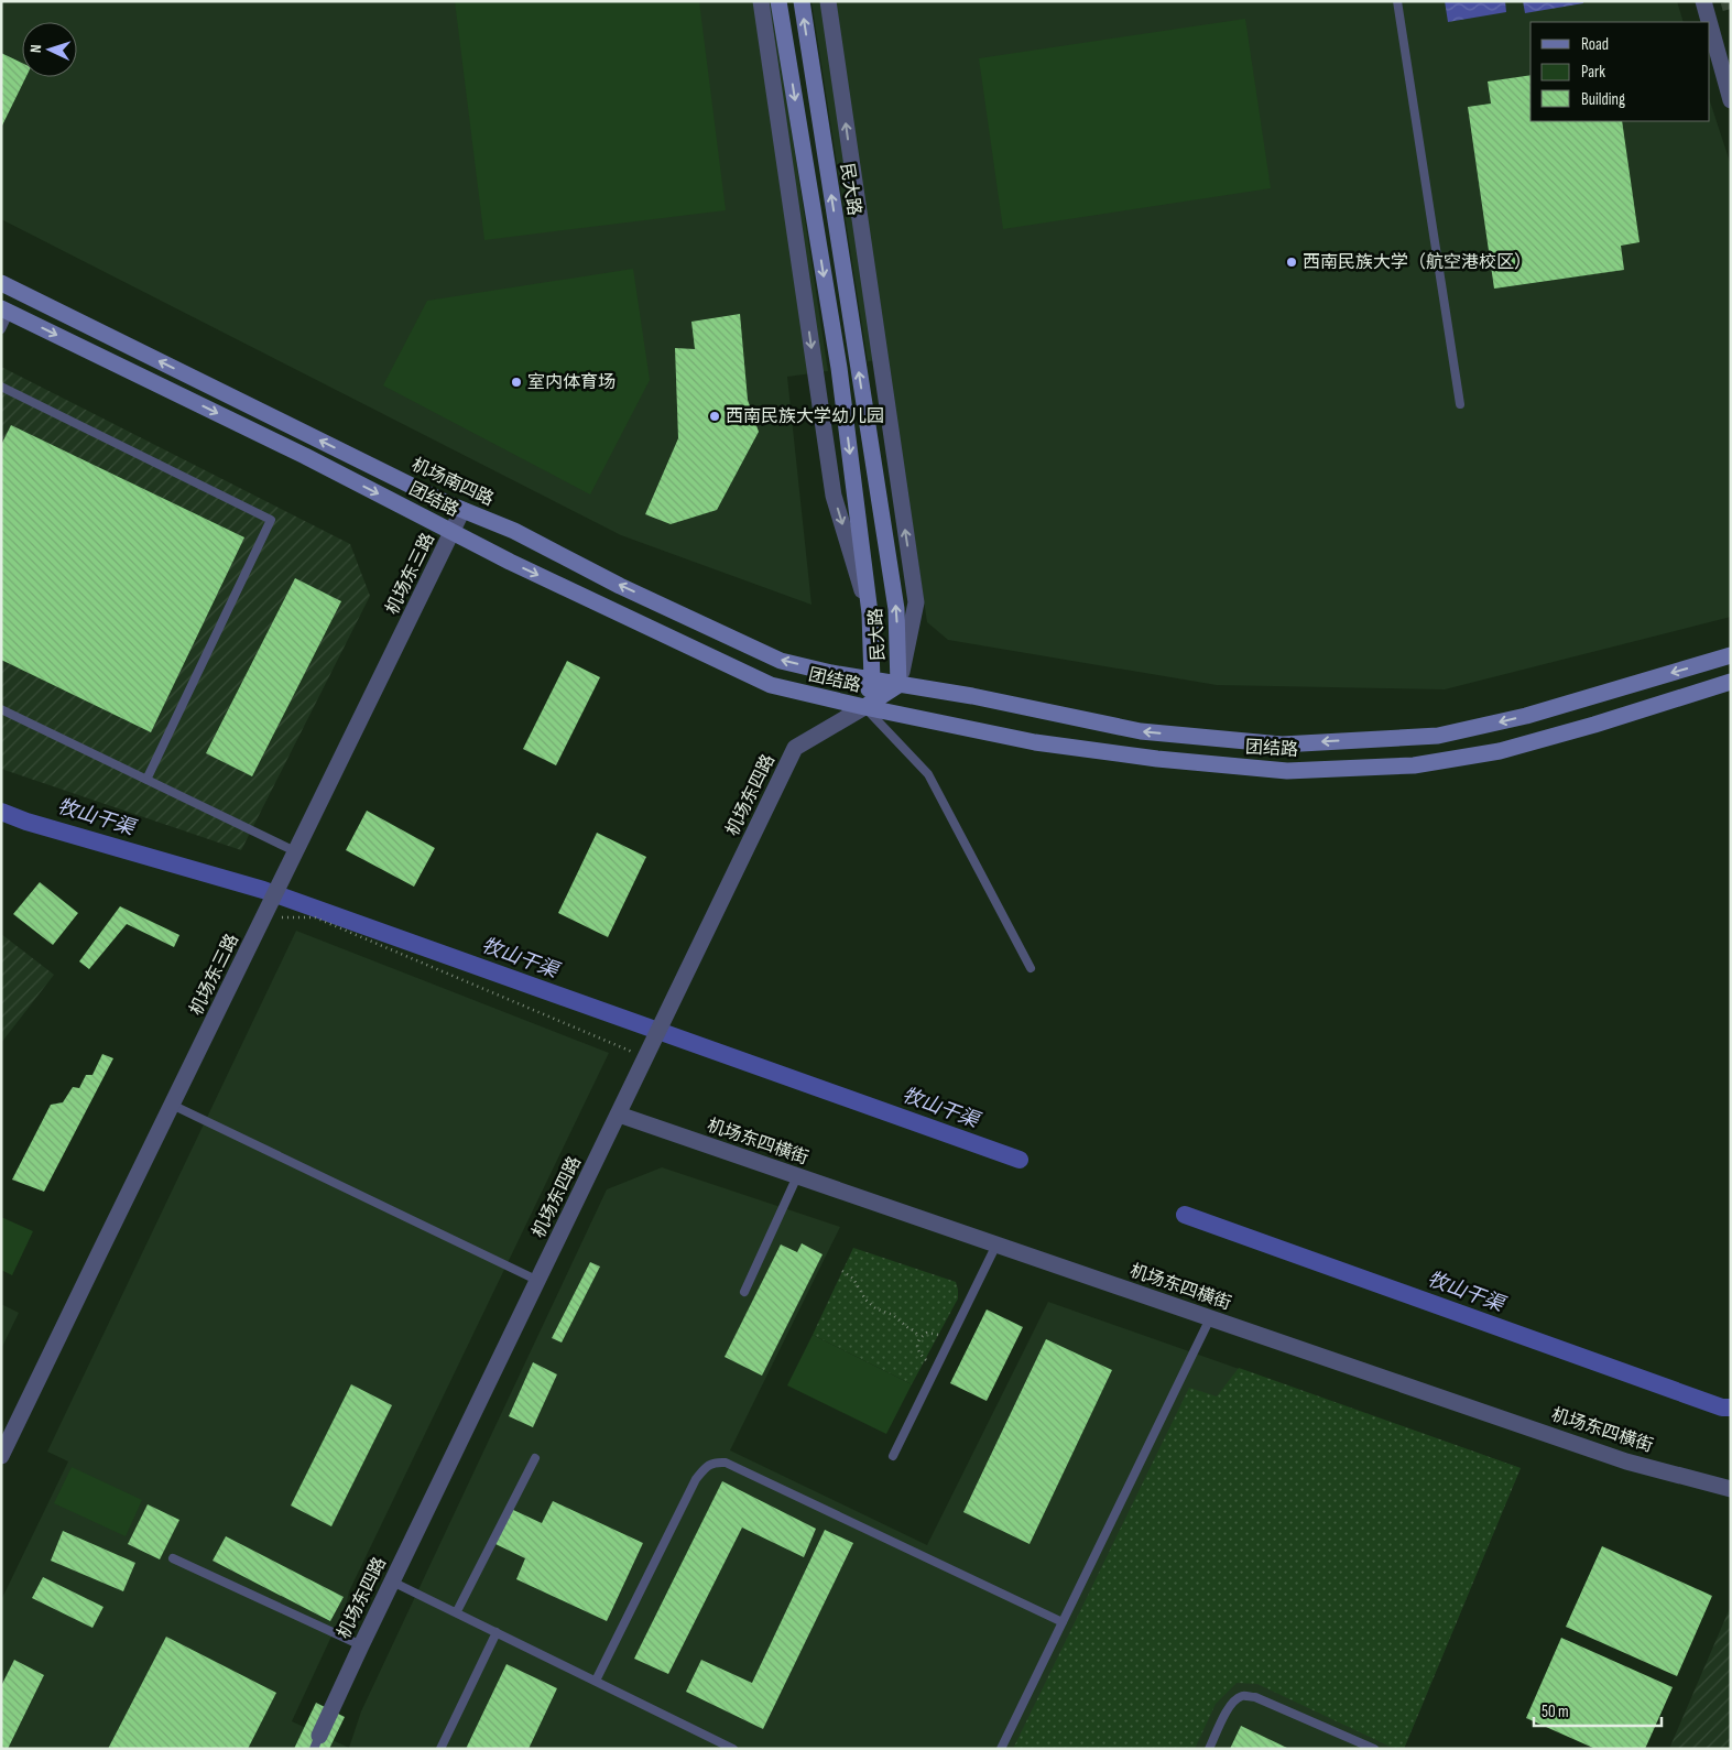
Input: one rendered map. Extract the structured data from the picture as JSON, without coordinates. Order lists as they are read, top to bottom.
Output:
{
  "streets": {
    "main road": ["民大路", "机场南四路", "团结路"],
    "street": ["机场东三路", "机场东四路", "机场东四横街"]
  },
  "crossings": [
    ["民大路", "机场南四路"],
    ["民大路", "团结路"],
    ["民大路", "机场东四路"],
    ["机场南四路", "团结路"],
    ["机场南四路", "机场东三路"],
    ["团结路", "机场东三路"],
    ["团结路", "机场东四路"],
    ["机场东四路", "机场东四横街"]
  ],
  "one_way": ["机场南四路"],
  "water": ["牧山干渠"],
  "places": ["西南民族大学（航空港校区）", "室内体育场", "西南民族大学幼儿园"],
  "legend": ["Road", "Park", "Building"],
  "scale_bar": "50 m",
  "north": "left"
}
